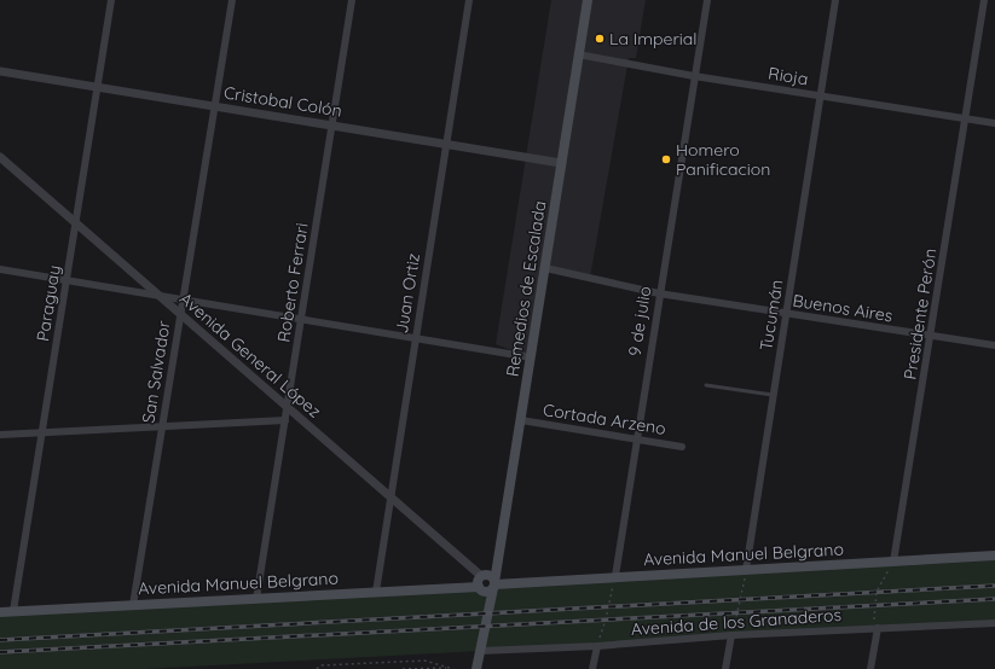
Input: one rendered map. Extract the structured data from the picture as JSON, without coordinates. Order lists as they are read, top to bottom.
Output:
{
  "streets": {
    "main road": ["Remedios de Escalada", "Avenida Manuel Belgrano"],
    "street": [
      "Rioja",
      "Cristobal Colón",
      "Roberto Ferrari",
      "Juan Ortiz",
      "Paraguay",
      "Buenos Aires",
      "Presidente Perón",
      "Tucumán",
      "9 de julio",
      "Avenida General López",
      "San Salvador",
      "Cortada Arzeno",
      "Avenida de los Granaderos"
    ]
  },
  "crossings": [
    ["Rioja", "Remedios de Escalada"],
    ["Rioja", "Presidente Perón"],
    ["Rioja", "Tucumán"],
    ["Rioja", "9 de julio"],
    ["Cristobal Colón", "Roberto Ferrari"],
    ["Cristobal Colón", "Remedios de Escalada"],
    ["Cristobal Colón", "Juan Ortiz"],
    ["Cristobal Colón", "Paraguay"],
    ["Cristobal Colón", "San Salvador"],
    ["Roberto Ferrari", "Avenida General López"],
    ["Roberto Ferrari", "Avenida Manuel Belgrano"],
    ["Remedios de Escalada", "Buenos Aires"],
    ["Remedios de Escalada", "Avenida General López"],
    ["Remedios de Escalada", "Cortada Arzeno"],
    ["Remedios de Escalada", "Avenida Manuel Belgrano"],
    ["Remedios de Escalada", "Avenida de los Granaderos"],
    ["Juan Ortiz", "Avenida General López"],
    ["Juan Ortiz", "Avenida Manuel Belgrano"],
    ["Paraguay", "Avenida General López"],
    ["Paraguay", "Avenida Manuel Belgrano"],
    ["Buenos Aires", "Presidente Perón"],
    ["Buenos Aires", "Tucumán"],
    ["Buenos Aires", "9 de julio"],
    ["Presidente Perón", "Avenida Manuel Belgrano"],
    ["Tucumán", "Avenida Manuel Belgrano"],
    ["9 de julio", "Cortada Arzeno"],
    ["9 de julio", "Avenida Manuel Belgrano"],
    ["Avenida General López", "San Salvador"],
    ["Avenida General López", "Avenida Manuel Belgrano"],
    ["San Salvador", "Avenida Manuel Belgrano"]
  ],
  "places": ["La Imperial", "Homero Panificacion"]
}
